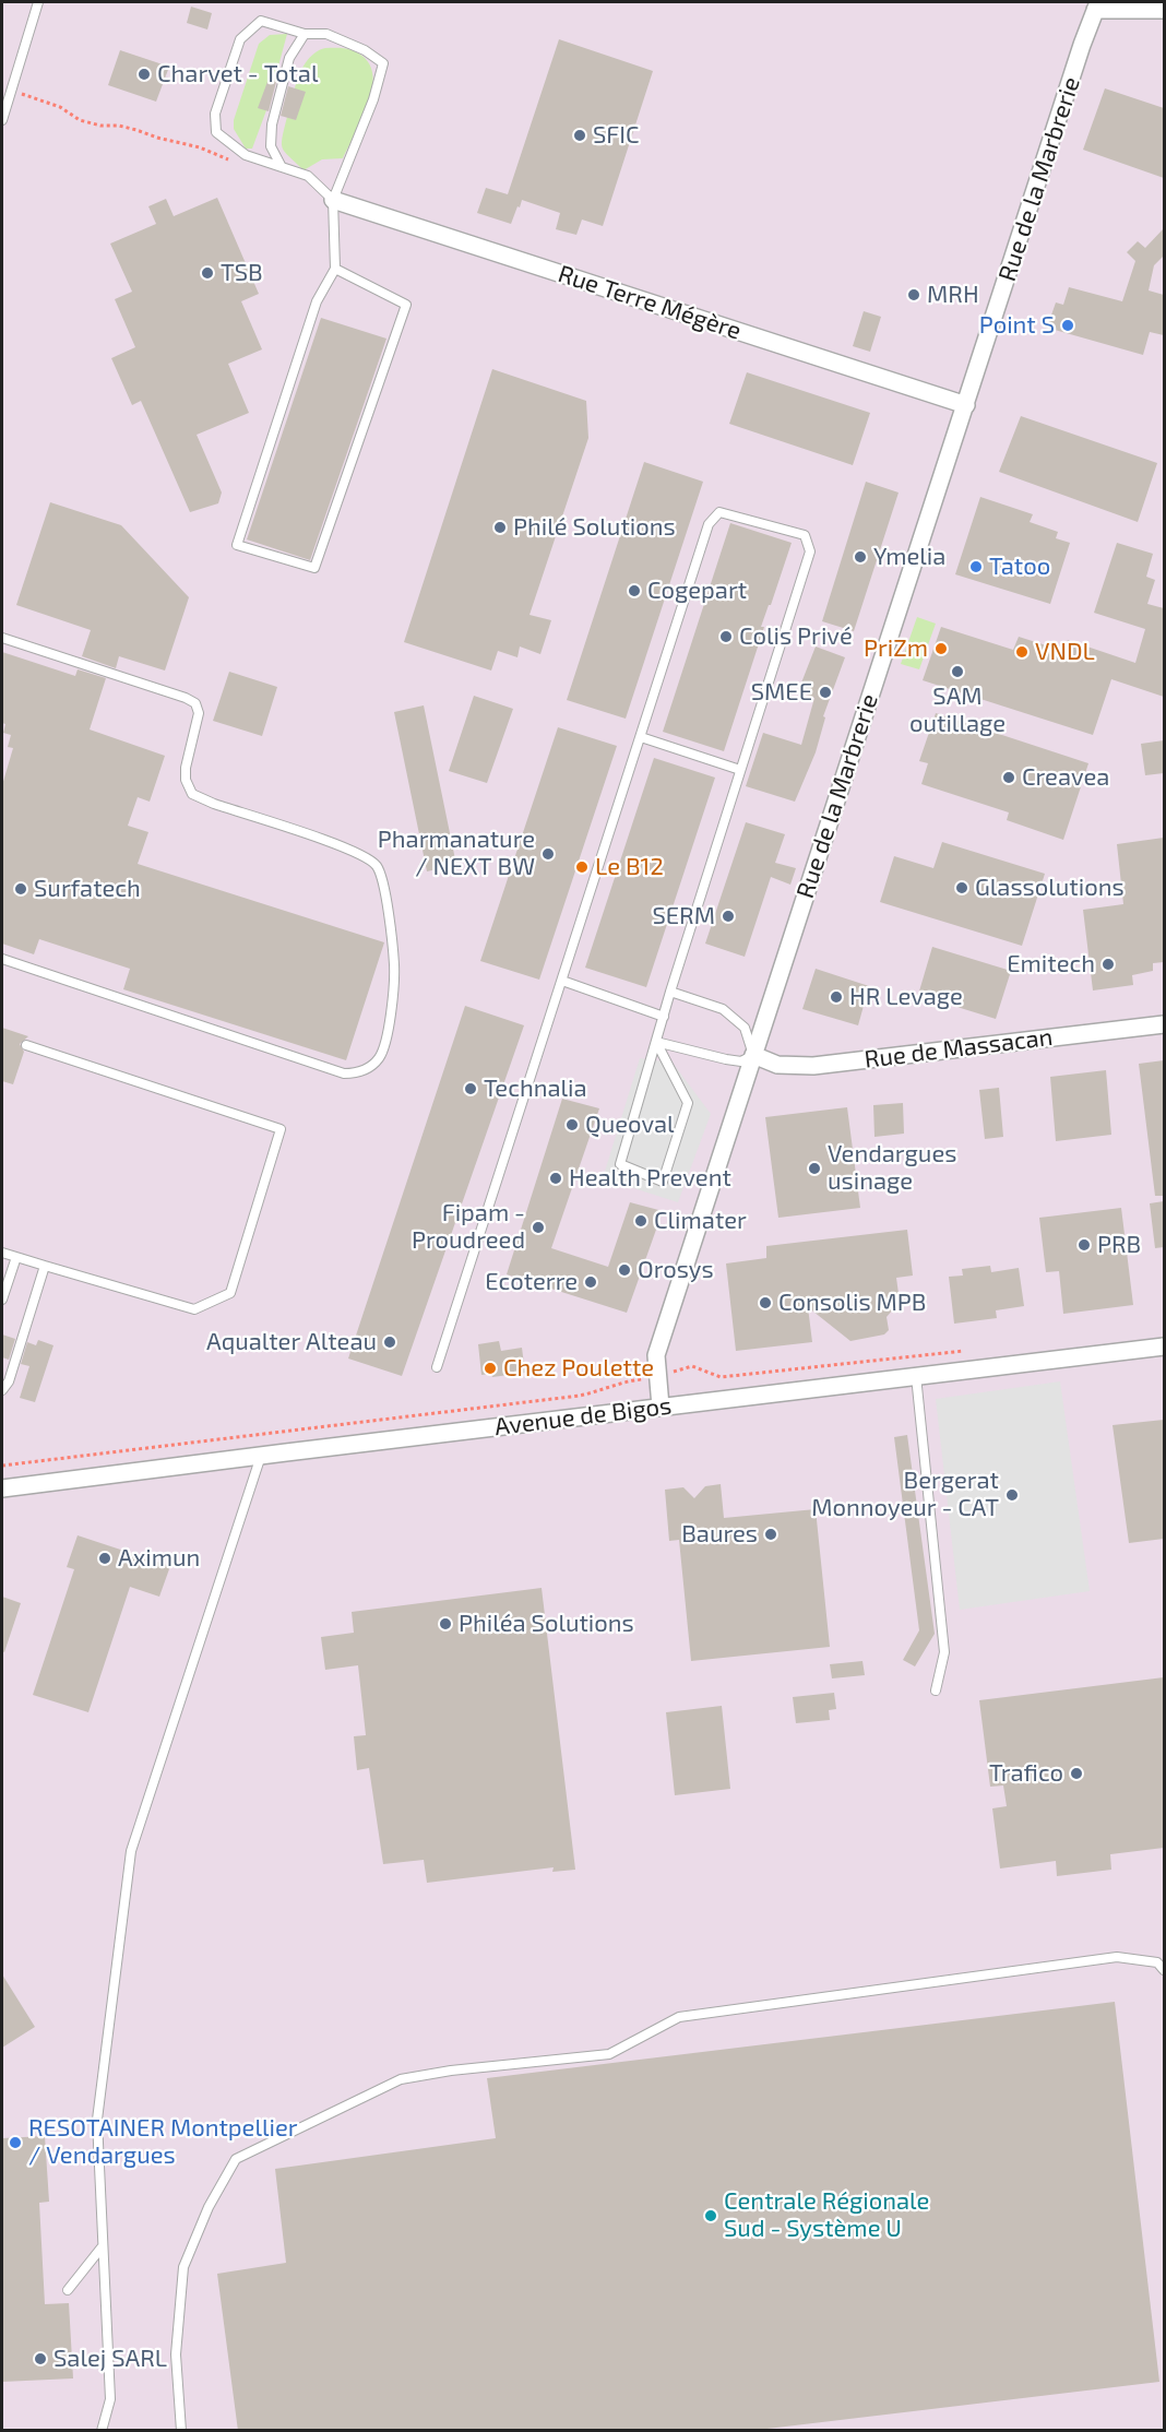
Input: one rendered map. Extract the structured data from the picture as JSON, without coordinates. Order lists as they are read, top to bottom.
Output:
{
  "streets": {
    "street": [
      "Rue de la Marbrerie",
      "Rue Terre Mégère",
      "Rue de Massacan",
      "Avenue de Bigos"
    ]
  },
  "crossings": [
    ["Rue de la Marbrerie", "Rue Terre Mégère"],
    ["Rue de la Marbrerie", "Rue de Massacan"],
    ["Rue de la Marbrerie", "Avenue de Bigos"]
  ],
  "places": [
    "Charvet - Total",
    "SFIC",
    "TSB",
    "MRH",
    "Point S",
    "Philé Solutions",
    "Ymelia",
    "Tatoo",
    "Cogepart",
    "Colis Privé",
    "PriZm",
    "VNDL",
    "SAM outillage",
    "SMEE",
    "Creavea",
    "Pharmanature / NEXT BW",
    "Le B12",
    "Glassolutions",
    "Surfatech",
    "SERM",
    "Emitech",
    "HR Levage",
    "Technalia",
    "Queoval",
    "Vendargues usinage",
    "Health Prevent",
    "Climater",
    "Fipam - Proudreed",
    "PRB",
    "Orosys",
    "Ecoterre",
    "Consolis MPB",
    "Aqualter Alteau",
    "Chez Poulette",
    "Bergerat Monnoyeur - CAT",
    "Baures",
    "Aximun",
    "Philéa Solutions",
    "Trafico",
    "RESOTAINER Montpellier / Vendargues",
    "Centrale Régionale Sud - Système U",
    "Salej SARL"
  ]
}
